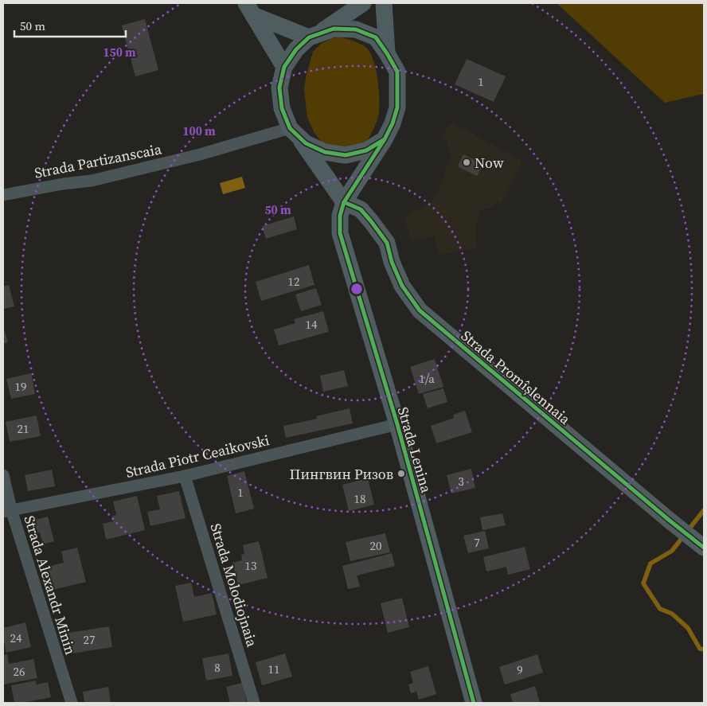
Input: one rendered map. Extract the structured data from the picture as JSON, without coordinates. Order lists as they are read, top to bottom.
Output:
{
  "streets": {
    "street": [
      "Strada Partizanscaia",
      "Strada Promîșlennaia",
      "Strada Lenina",
      "Strada Piotr Ceaikovski",
      "Strada Alexandr Minin",
      "Strada Molodiojnaia"
    ]
  },
  "crossings": [
    ["Strada Promîșlennaia", "Strada Lenina"],
    ["Strada Lenina", "Strada Piotr Ceaikovski"],
    ["Strada Piotr Ceaikovski", "Strada Alexandr Minin"],
    ["Strada Piotr Ceaikovski", "Strada Molodiojnaia"]
  ],
  "places": ["Now", "Пингвин Ризов"],
  "house_numbers": [
    "1",
    "12",
    "14",
    "1/a",
    "19",
    "21",
    "3",
    "1",
    "18",
    "7",
    "20",
    "13",
    "24",
    "27",
    "8",
    "11",
    "9",
    "26"
  ],
  "scale_bar": "50 m",
  "rings": ["150 m", "100 m", "50 m"]
}
